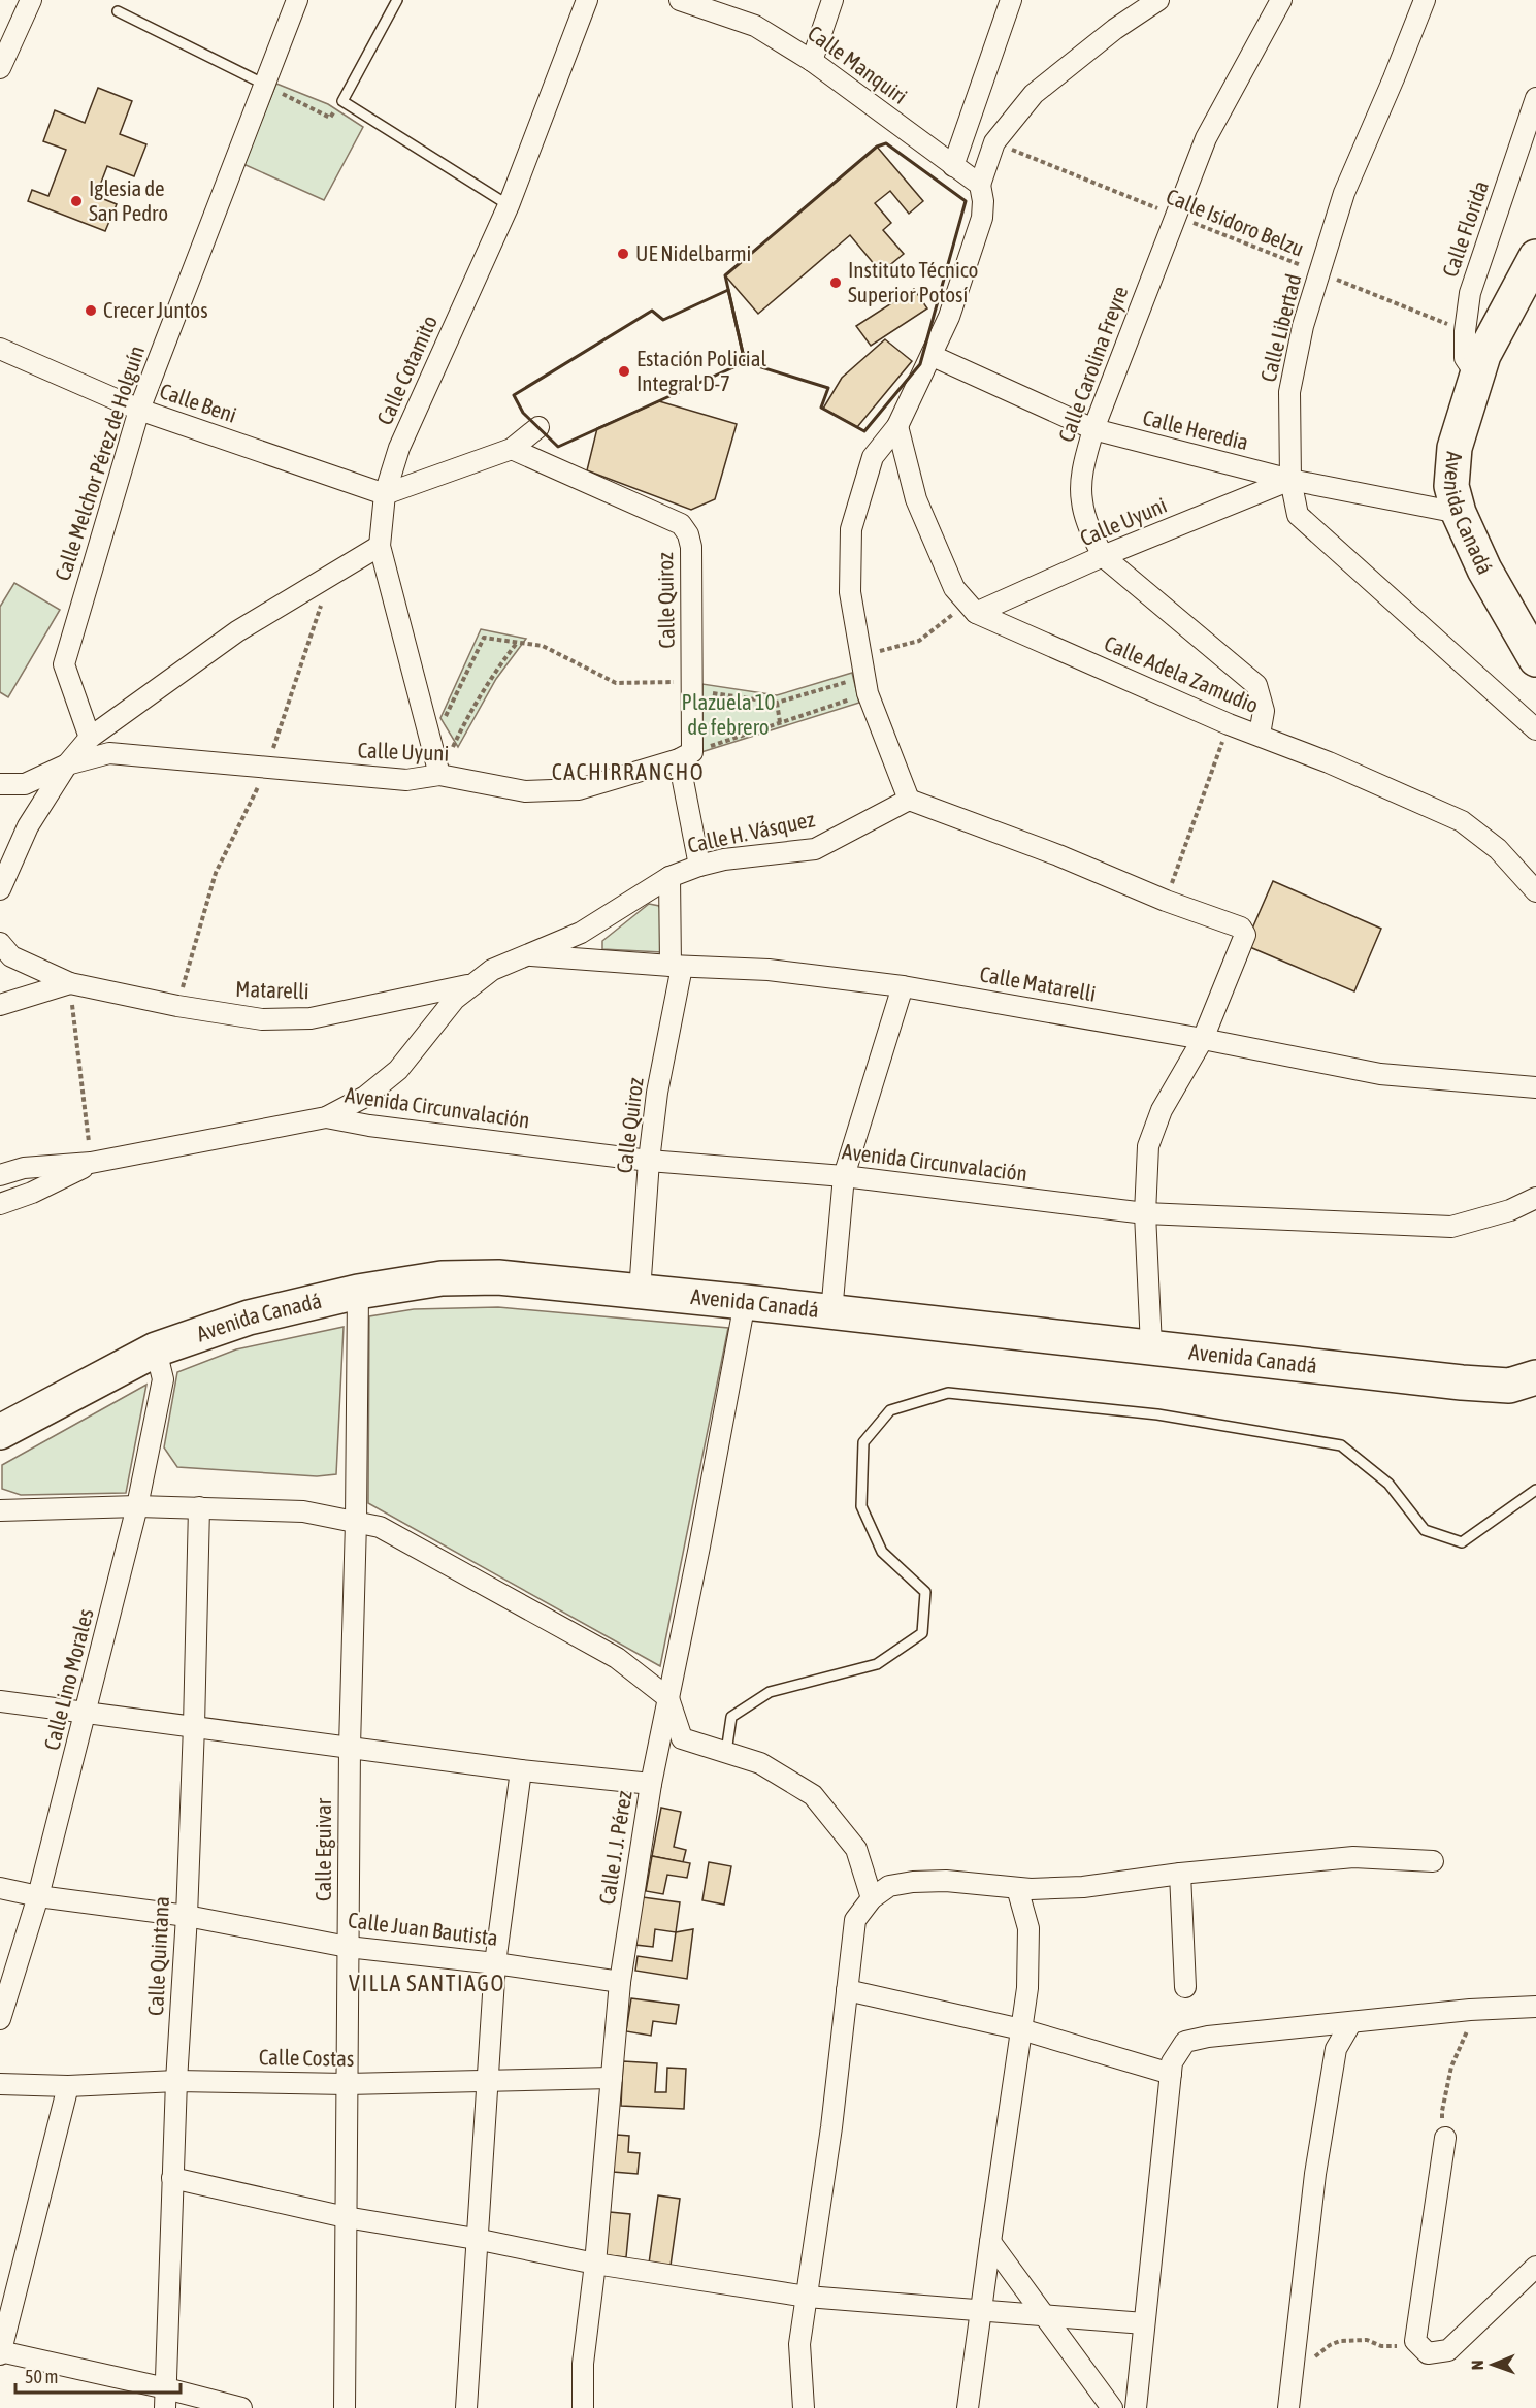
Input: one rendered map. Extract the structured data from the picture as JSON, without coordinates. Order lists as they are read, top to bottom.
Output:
{
  "streets": {
    "highway": ["Avenida Canadá"],
    "street": [
      "Calle Manquiri",
      "Calle Florida",
      "Calle Libertad",
      "Calle Carolina Freyre",
      "Calle Cotamito",
      "Calle Beni",
      "Calle Heredia",
      "Calle Melchor Pérez de Holguín",
      "Calle Uyuni",
      "Calle Quiroz",
      "Calle Adela Zamudio",
      "Calle H. Vásquez",
      "Calle Matarelli",
      "Matarelli",
      "Avenida Circunvalación",
      "Calle Lino Morales",
      "Calle J. J. Pérez",
      "Calle Eguivar",
      "Calle Juan Bautista",
      "Calle Quintana",
      "Calle Costas"
    ],
    "path": ["Calle Isidoro Belzu"]
  },
  "crossings": [
    ["Calle Isidoro Belzu", "Calle Florida"],
    ["Calle Isidoro Belzu", "Calle Libertad"],
    ["Calle Isidoro Belzu", "Calle Carolina Freyre"],
    ["Calle Florida", "Avenida Canadá"],
    ["Calle Libertad", "Calle Heredia"],
    ["Calle Libertad", "Calle Uyuni"],
    ["Calle Carolina Freyre", "Calle Heredia"],
    ["Calle Carolina Freyre", "Calle Uyuni"],
    ["Calle Carolina Freyre", "Calle Adela Zamudio"],
    ["Calle Cotamito", "Calle Beni"],
    ["Calle Cotamito", "Calle Uyuni"],
    ["Calle Beni", "Calle Melchor Pérez de Holguín"],
    ["Calle Heredia", "Avenida Canadá"],
    ["Calle Heredia", "Calle Uyuni"],
    ["Avenida Canadá", "Calle Quiroz"],
    ["Avenida Canadá", "Calle Lino Morales"],
    ["Avenida Canadá", "Calle J. J. Pérez"],
    ["Avenida Canadá", "Calle Eguivar"],
    ["Calle Uyuni", "Calle Quiroz"],
    ["Calle Uyuni", "Calle Adela Zamudio"],
    ["Calle Quiroz", "Calle H. Vásquez"],
    ["Calle Quiroz", "Calle Matarelli"],
    ["Calle Quiroz", "Avenida Circunvalación"],
    ["Calle H. Vásquez", "Calle Matarelli"],
    ["Calle H. Vásquez", "Matarelli"],
    ["Calle H. Vásquez", "Avenida Circunvalación"],
    ["Calle Lino Morales", "Calle Juan Bautista"],
    ["Calle J. J. Pérez", "Calle Juan Bautista"],
    ["Calle J. J. Pérez", "Calle Costas"],
    ["Calle Eguivar", "Calle Juan Bautista"],
    ["Calle Eguivar", "Calle Costas"],
    ["Calle Juan Bautista", "Calle Quintana"],
    ["Calle Quintana", "Calle Costas"]
  ],
  "districts": ["CACHIRRANCHO", "VILLA SANTIAGO"],
  "parks": ["Plazuela 10 de febrero"],
  "places": [
    "Iglesia de San Pedro",
    "UE Nidelbarmi",
    "Instituto Técnico Superior Potosí",
    "Crecer Juntos",
    "Estación Policial Integral D-7"
  ],
  "scale_bar": "50 m",
  "north": "left"
}
